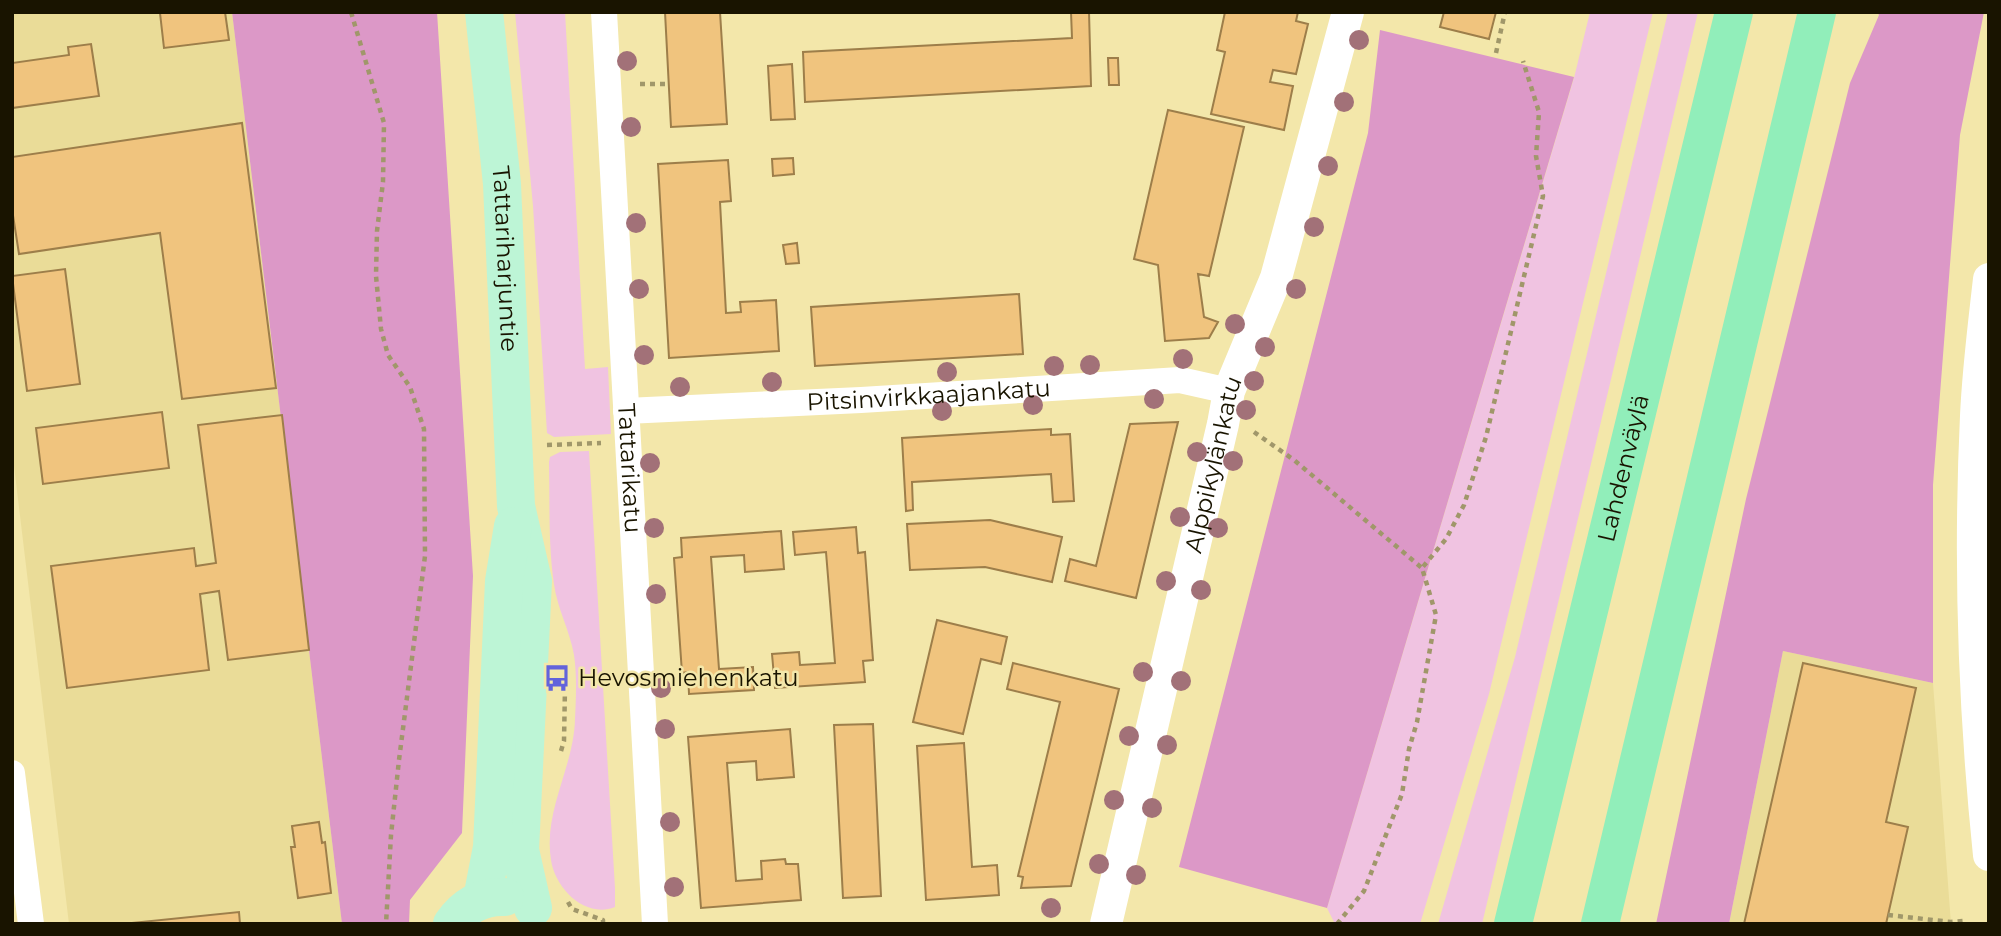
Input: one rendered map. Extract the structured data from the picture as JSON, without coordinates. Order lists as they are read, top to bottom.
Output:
{
  "streets": {
    "highway": ["Lahdenväylä"],
    "main road": ["Tattariharjuntie"],
    "street": ["Pitsinvirkkaajankatu", "Alppikylänkatu", "Tattarikatu"]
  },
  "crossings": [
    ["Pitsinvirkkaajankatu", "Alppikylänkatu"],
    ["Pitsinvirkkaajankatu", "Tattarikatu"]
  ],
  "places": {
    "bus stop": ["Hevosmiehenkatu"]
  }
}
